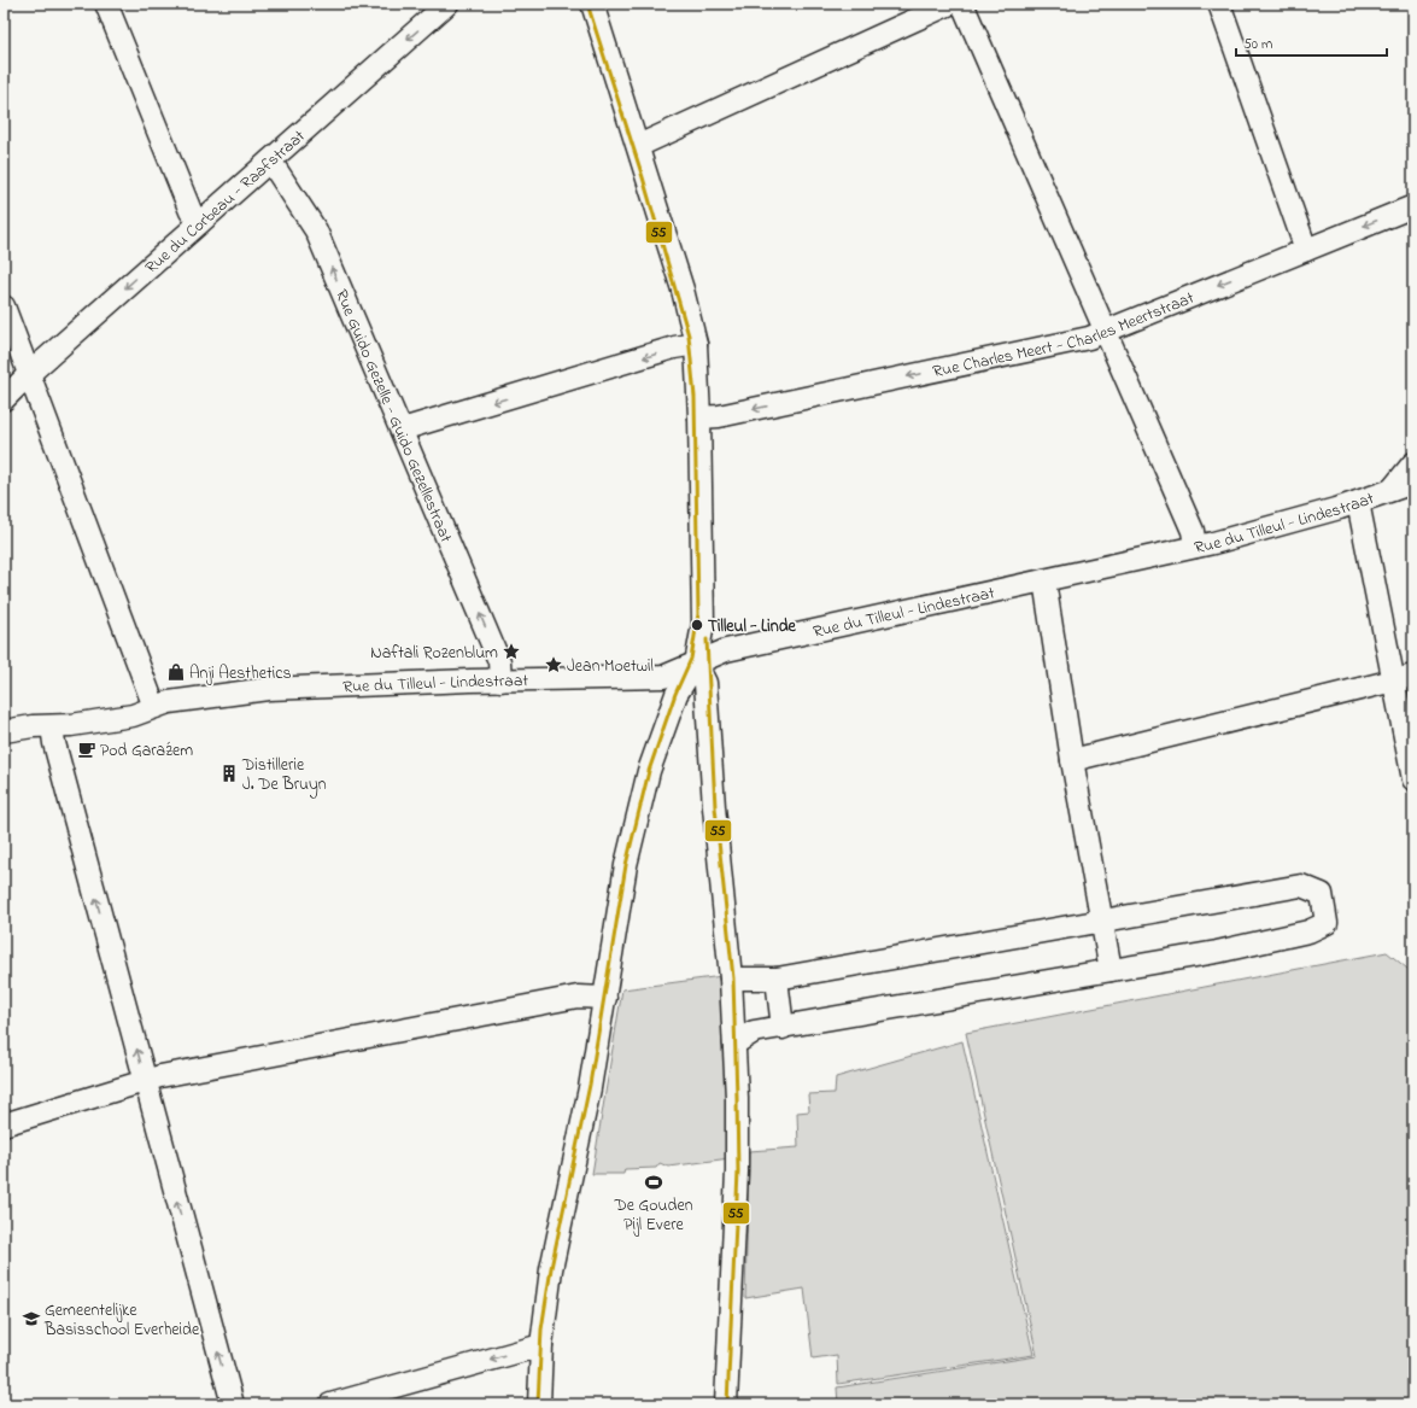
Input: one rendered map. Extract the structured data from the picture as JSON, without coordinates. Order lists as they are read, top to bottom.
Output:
{
  "streets": {
    "street": [
      "Rue du Corbeau - Raafstraat",
      "Rue Charles Meert - Charles Meertstraat",
      "Rue Guido Gezelle - Guido Gezellestraat",
      "Rue du Tilleul - Lindestraat"
    ]
  },
  "crossings": [
    ["Rue du Corbeau - Raafstraat", "Rue Guido Gezelle - Guido Gezellestraat"],
    ["Rue Guido Gezelle - Guido Gezellestraat", "Rue du Tilleul - Lindestraat"]
  ],
  "one_way": ["Rue du Corbeau - Raafstraat", "Rue Charles Meert - Charles Meertstraat", "Rue Guido Gezelle - Guido Gezellestraat"],
  "places": {
    "other": ["Tilleul - Linde"],
    "place": ["Naftali Rozenblum", "Jean Moetwil"],
    "shop": ["Anji Aesthetics"],
    "cafe": ["Pod Garaźem"],
    "building": ["Distillerie J. De Bruyn"],
    "sports": ["De Gouden Pijl Evere"],
    "school or university": ["Gemeentelijke Basisschool Everheide"]
  },
  "lines": ["transit line 55"],
  "scale_bar": "50 m"
}
